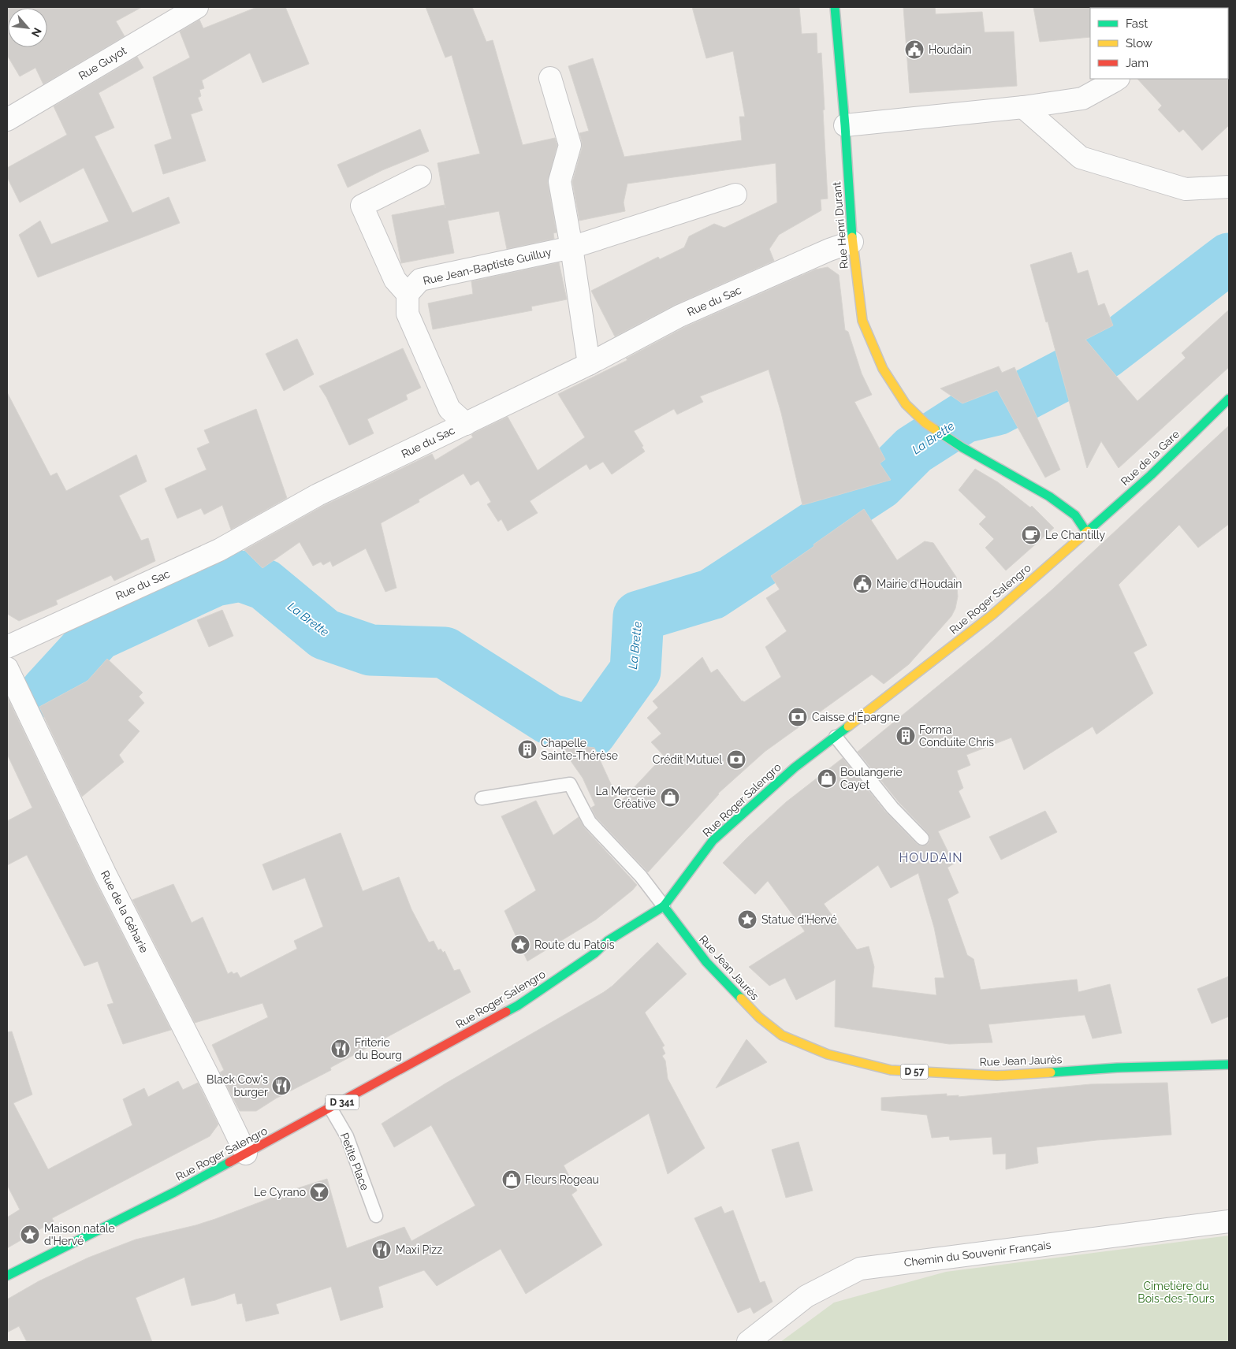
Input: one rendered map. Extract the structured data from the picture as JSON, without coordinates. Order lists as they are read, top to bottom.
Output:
{
  "streets": {
    "main road": [
      "Rue Henri Durant",
      "Rue de la Gare",
      "Rue Roger Salengro",
      "Rue Jean Jaurès",
      "D 57",
      "D 341"
    ],
    "street": [
      "Rue Guyot",
      "Rue Jean-Baptiste Guilluy",
      "Rue du Sac",
      "Rue de la Géharie",
      "Chemin du Souvenir Français"
    ],
    "lane": ["Petite Place"]
  },
  "crossings": [
    ["Rue Henri Durant", "Rue du Sac"],
    ["Rue Henri Durant", "Rue de la Gare"],
    ["Rue Henri Durant", "Rue Roger Salengro"],
    ["Rue de la Gare", "Rue Roger Salengro"],
    ["Rue Roger Salengro", "Rue de la Géharie"],
    ["Rue Roger Salengro", "Rue Jean Jaurès"],
    ["Rue Roger Salengro", "Petite Place"]
  ],
  "districts": ["HOUDAIN"],
  "water": ["La Brette"],
  "parks": ["Cimetière du Bois-des-Tours"],
  "places": {
    "public building": ["Houdain", "Mairie d'Houdain"],
    "cafe": ["Le Chantilly"],
    "bank": ["Caisse d'Épargne", "Crédit Mutuel"],
    "building": ["Forma Conduite Chris", "Chapelle Sainte-Thérèse"],
    "shop": ["Boulangerie Cayet", "La Mercerie Créative", "Fleurs Rogeau"],
    "place": ["Statue d'Hervé", "Route du Patois", "Maison natale d'Hervé"],
    "restaurant": ["Friterie du Bourg", "Black Cow's burger", "Maxi Pizz"],
    "bar": ["Le Cyrano"]
  },
  "legend": ["Fast", "Slow", "Jam"],
  "north": "bottom right"
}
